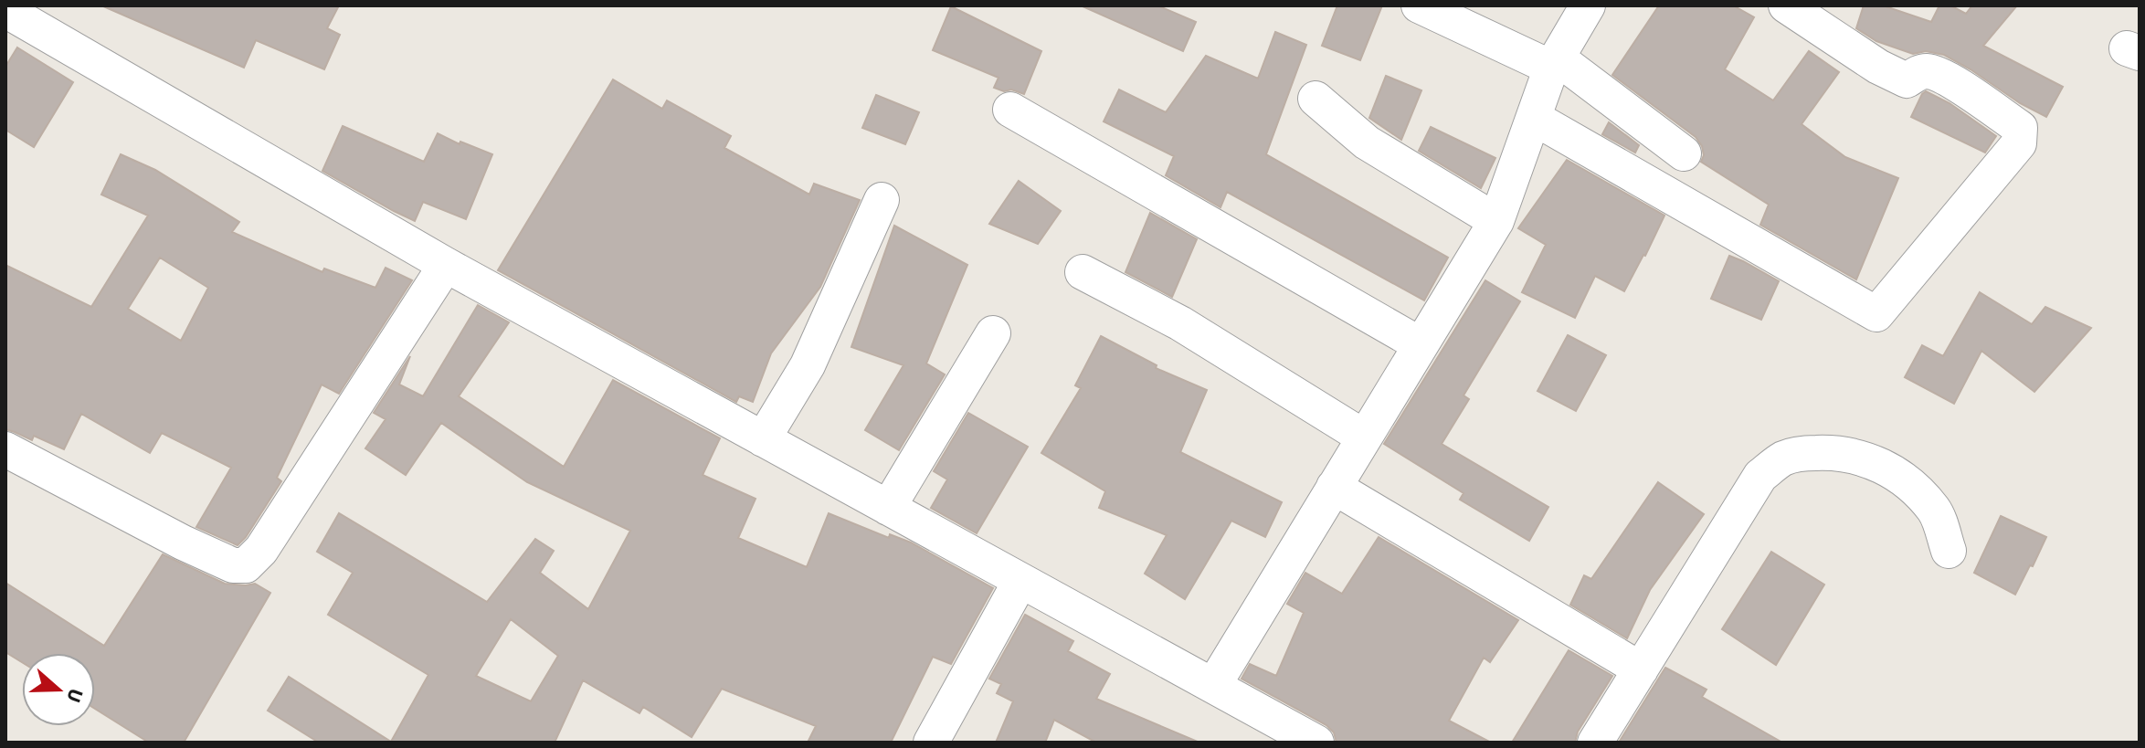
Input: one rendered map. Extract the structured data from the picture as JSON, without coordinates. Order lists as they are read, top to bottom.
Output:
{
  "north": "right"
}
